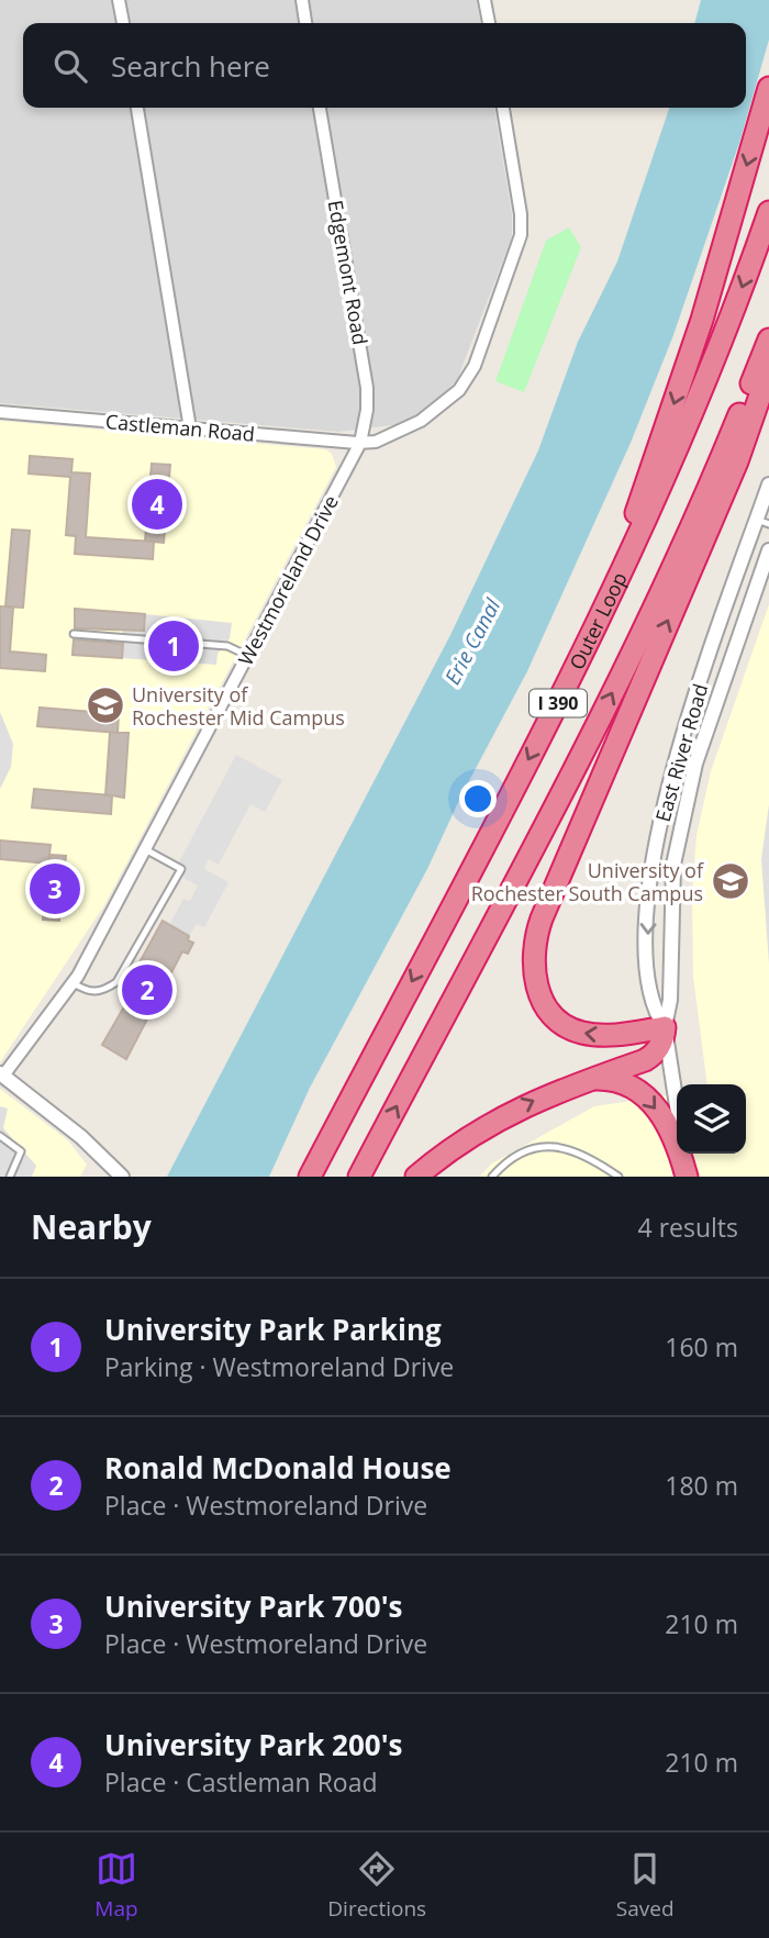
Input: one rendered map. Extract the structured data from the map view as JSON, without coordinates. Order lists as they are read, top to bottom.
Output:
{
  "streets": {
    "highway": ["Outer Loop", "I 390"],
    "street": [
      "Edgemont Road",
      "Castleman Road",
      "Westmoreland Drive",
      "East River Road"
    ]
  },
  "crossings": [
    ["Edgemont Road", "Castleman Road"],
    ["Edgemont Road", "Westmoreland Drive"],
    ["Castleman Road", "Westmoreland Drive"]
  ],
  "water": ["Erie Canal"],
  "places": {
    "school or university": ["University of Rochester Mid Campus", "University of Rochester South Campus"]
  },
  "page": {
    "search": "Search here",
    "pins": [
      "4",
      "1",
      "3",
      "2"
    ],
    "heading": ["Nearby", "4 results"],
    "list": [
      {
        "mark": "1",
        "name": "University Park Parking",
        "note": "Parking · Westmoreland Drive",
        "value": "160 m"
      },
      {
        "mark": "2",
        "name": "Ronald McDonald House",
        "note": "Place · Westmoreland Drive",
        "value": "180 m"
      },
      {
        "mark": "3",
        "name": "University Park 700's",
        "note": "Place · Westmoreland Drive",
        "value": "210 m"
      },
      {
        "mark": "4",
        "name": "University Park 200's",
        "note": "Place · Castleman Road",
        "value": "210 m"
      }
    ],
    "nav": ["Map", "Directions", "Saved"]
  }
}
